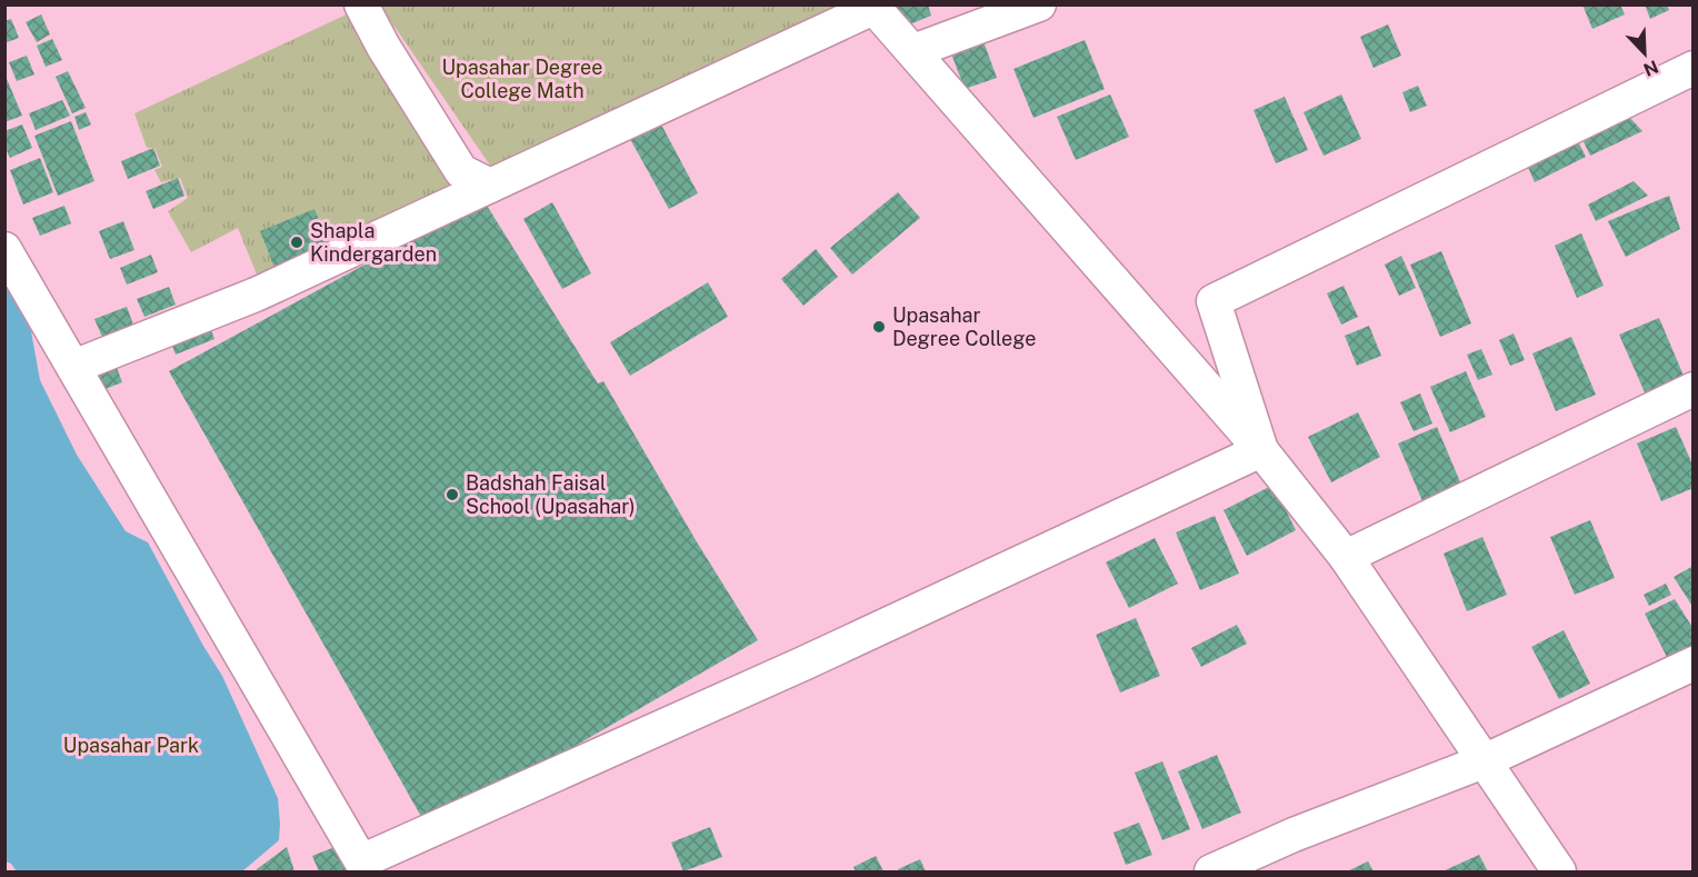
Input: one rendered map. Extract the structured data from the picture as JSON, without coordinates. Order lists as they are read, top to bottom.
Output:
{
  "parks": ["Upasahar Degree College Math", "Upasahar Park"],
  "places": ["Shapla Kindergarden", "Upasahar Degree College", "Badshah Faisal School (Upasahar)"],
  "north": "bottom right"
}
